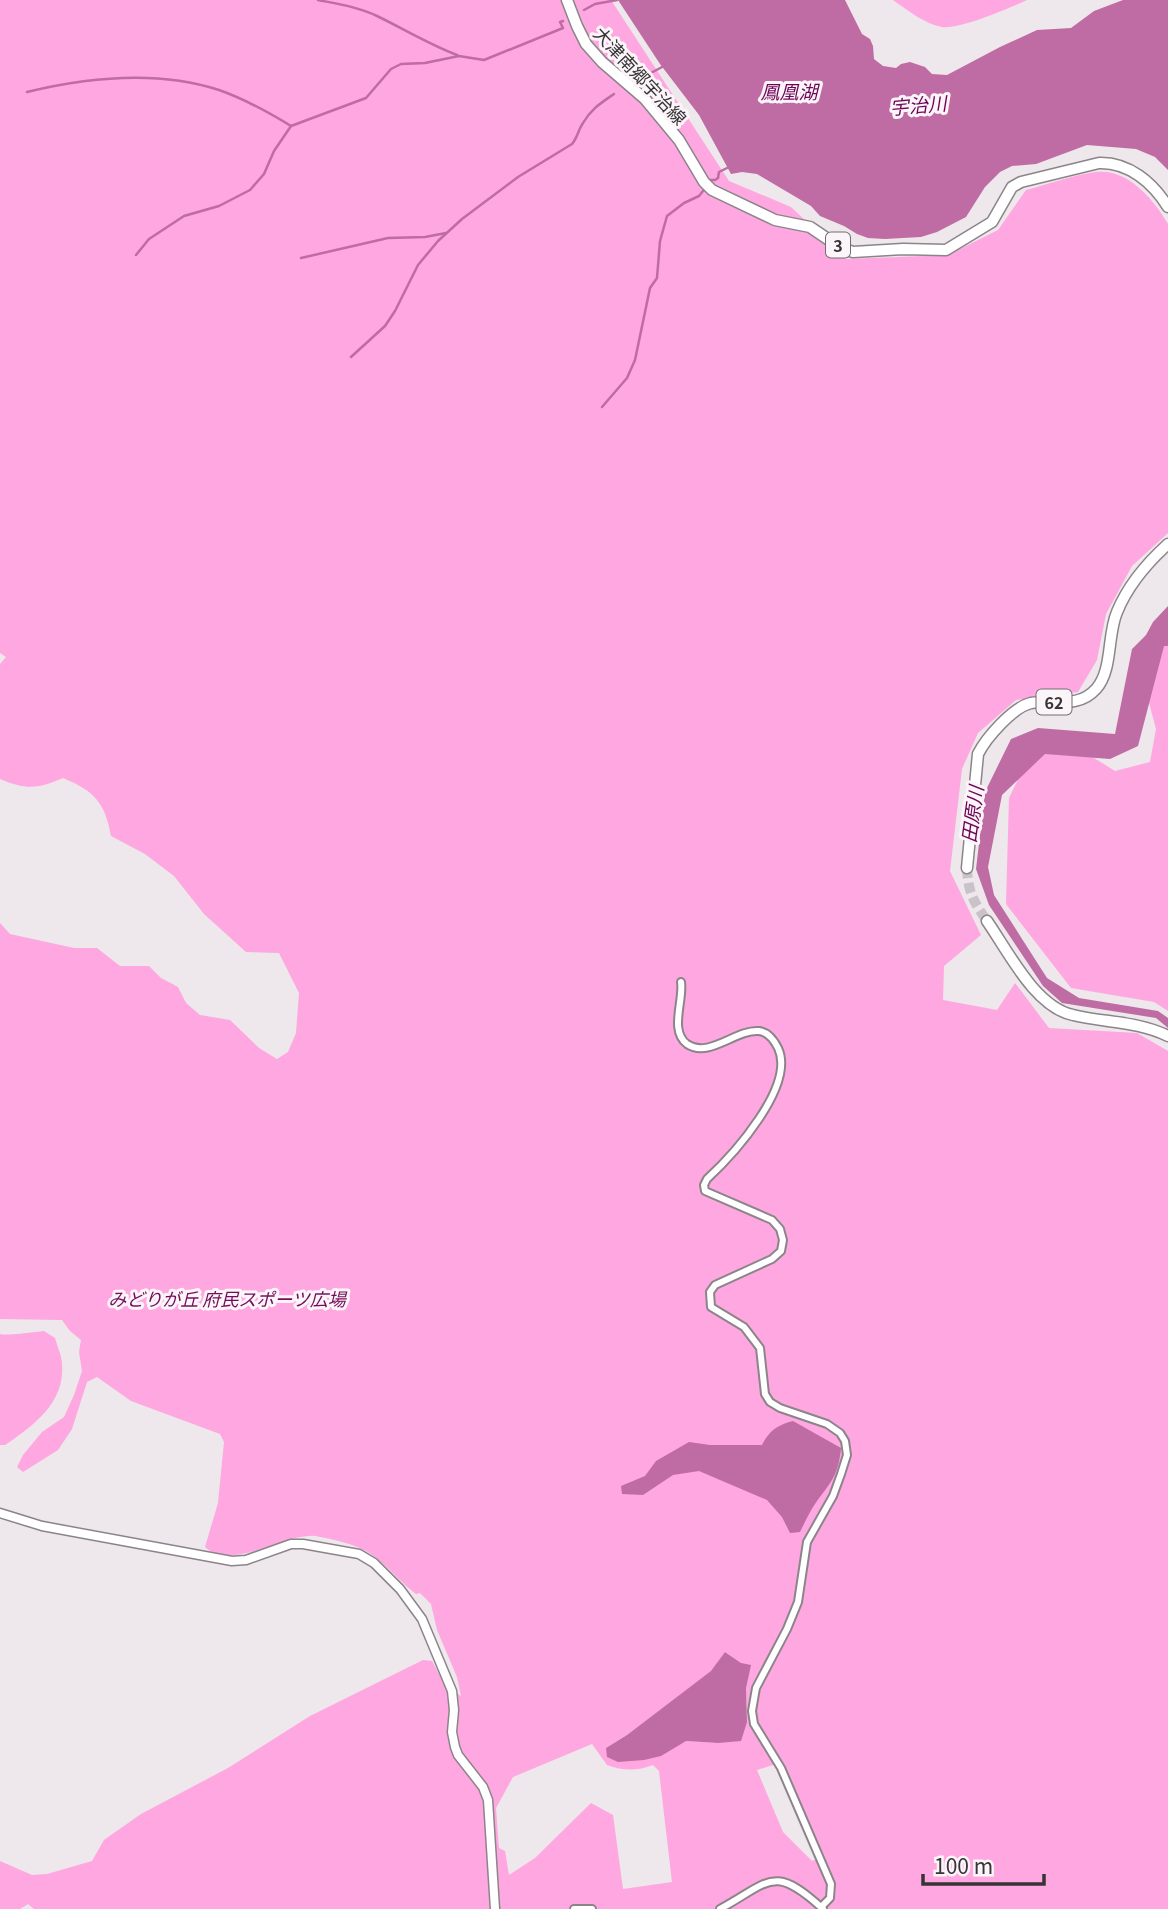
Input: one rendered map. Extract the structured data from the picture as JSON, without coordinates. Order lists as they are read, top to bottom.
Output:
{
  "streets": {
    "main road": ["大津南郷宇治線", "3", "62"]
  },
  "water": ["鳳凰湖", "宇治川", "田原川"],
  "parks": ["みどりが丘 府民スポーツ広場"],
  "scale_bar": "100 m"
}
